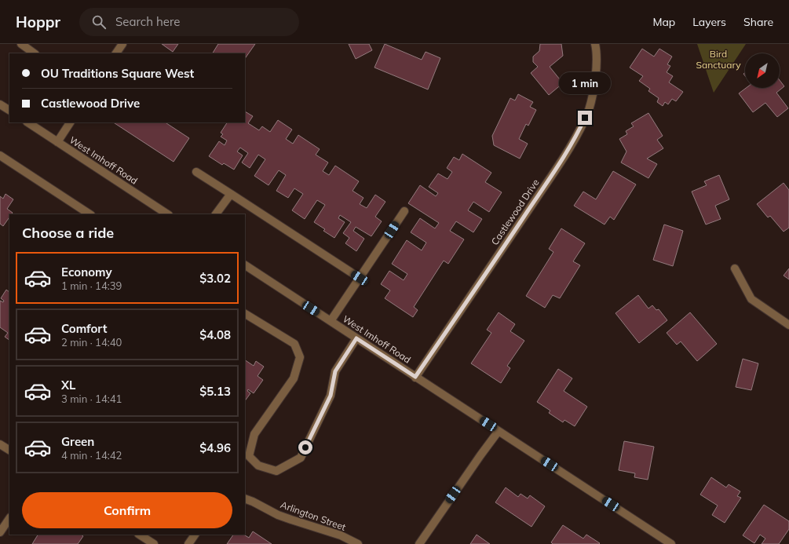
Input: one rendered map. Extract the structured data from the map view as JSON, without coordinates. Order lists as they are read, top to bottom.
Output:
{
  "streets": {
    "street": ["West Imhoff Road", "Castlewood Drive", "Arlington Street"]
  },
  "crossings": [
    ["West Imhoff Road", "Castlewood Drive"]
  ],
  "parks": ["Bird Sanctuary"],
  "north": "bottom left",
  "page": {
    "header": "Hoppr",
    "search": "Search here",
    "nav": ["Map", "Layers", "Share"],
    "banner": ["OU Traditions Square West", "Castlewood Drive"],
    "bubble": "1 min",
    "heading": "Choose a ride",
    "list": [
      {
        "name": "Economy",
        "note": "1 min · 14:39",
        "value": "$3.02"
      },
      {
        "name": "Comfort",
        "note": "2 min · 14:40",
        "value": "$4.08"
      },
      {
        "name": "XL",
        "note": "3 min · 14:41",
        "value": "$5.13"
      },
      {
        "name": "Green",
        "note": "4 min · 14:42",
        "value": "$4.96"
      }
    ],
    "buttons": "Confirm"
  }
}
